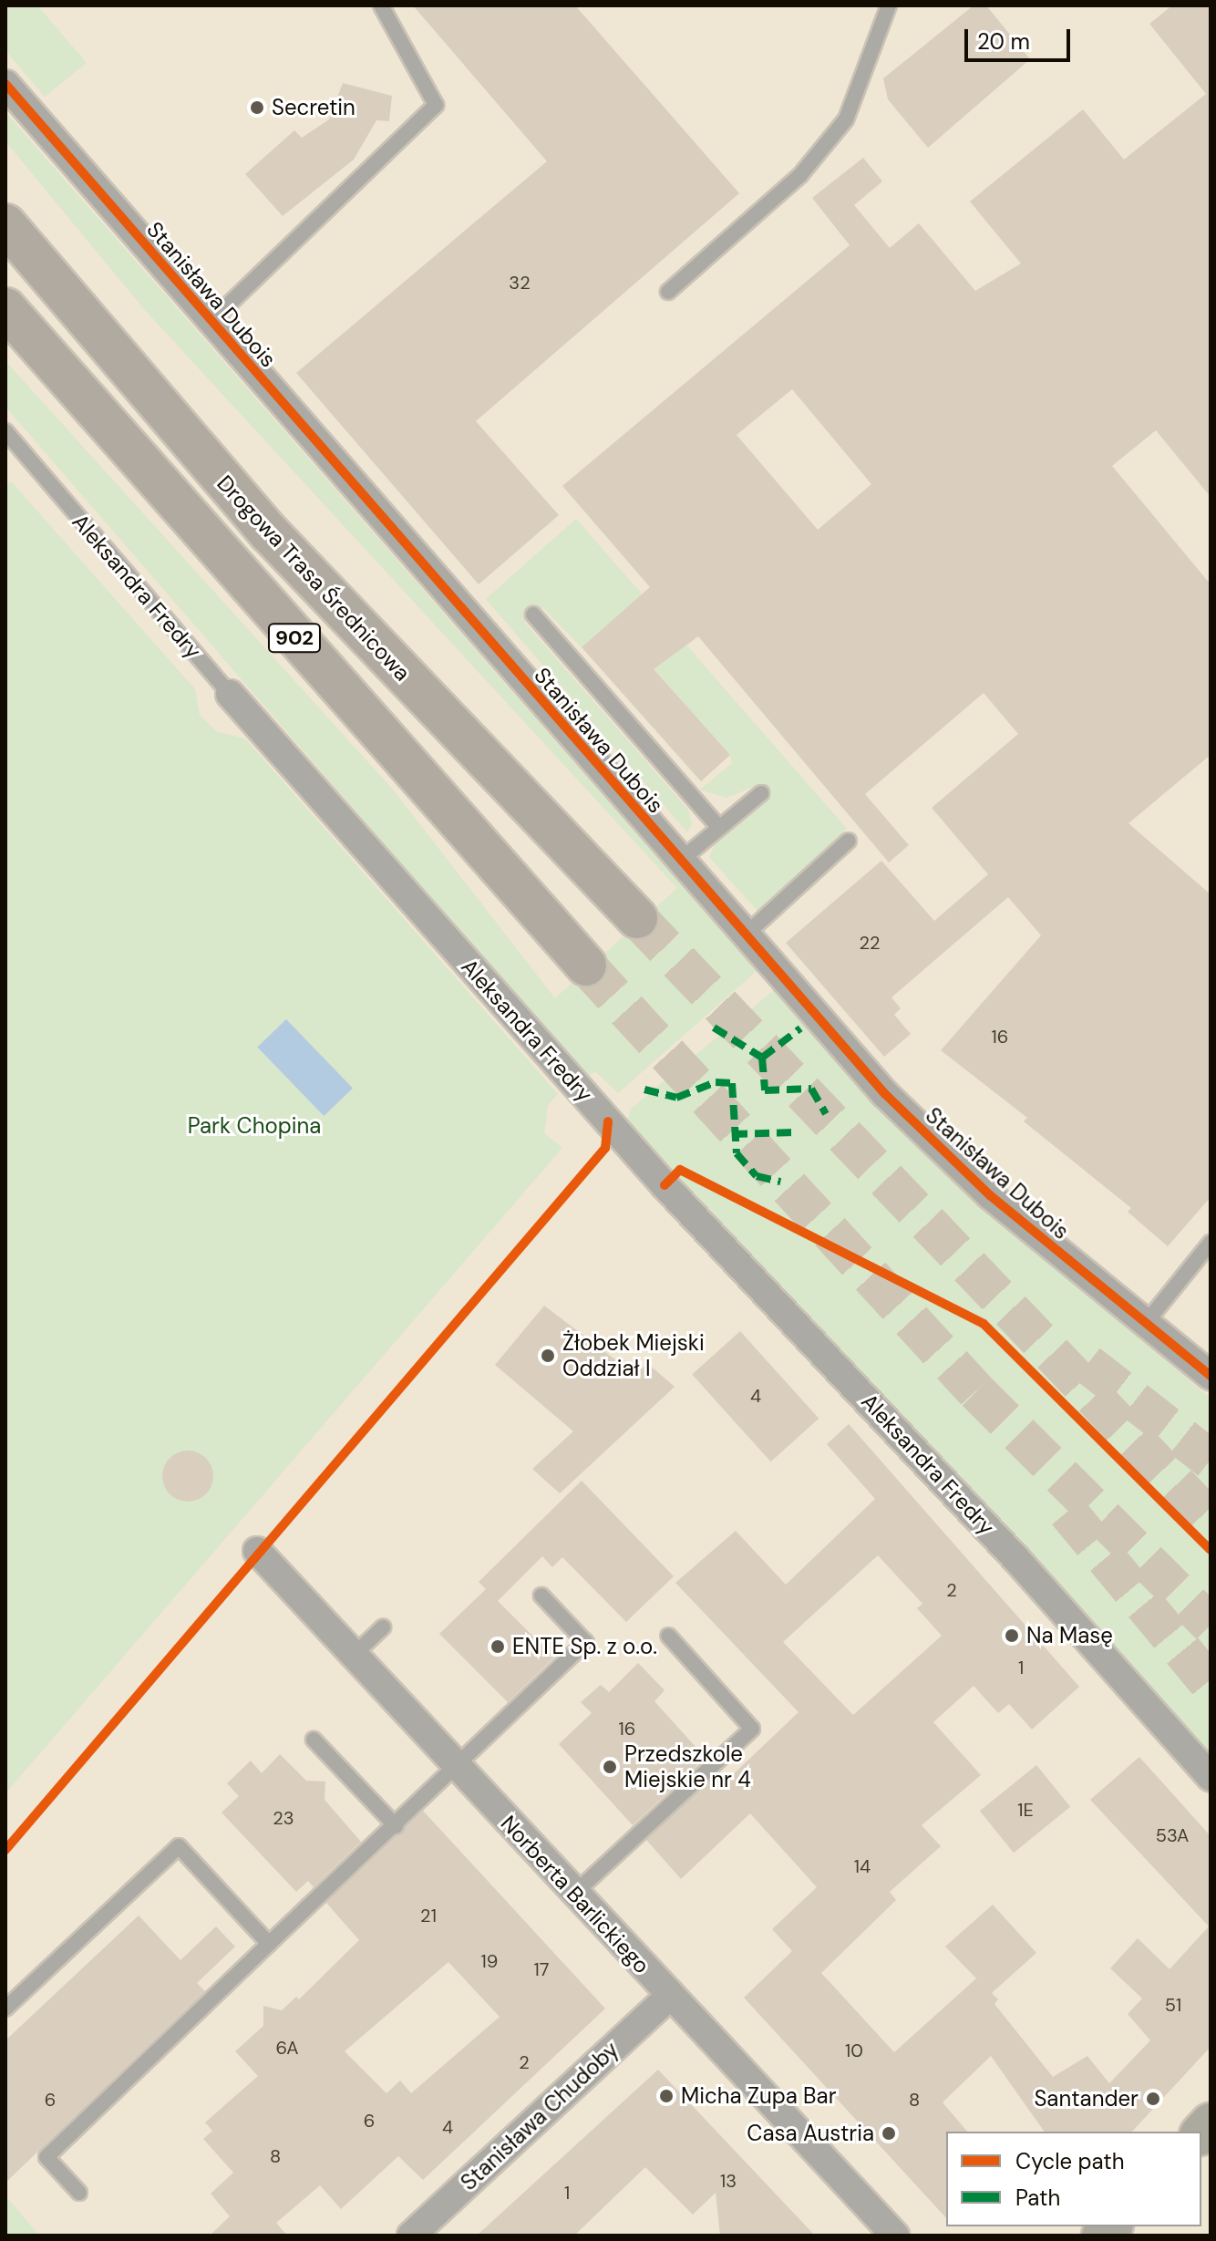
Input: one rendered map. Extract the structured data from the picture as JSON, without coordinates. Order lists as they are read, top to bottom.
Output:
{
  "streets": {
    "main road": ["Drogowa Trasa Średnicowa", "902"],
    "street": [
      "Stanisława Dubois",
      "Aleksandra Fredry",
      "Norberta Barlickiego",
      "Stanisława Chudoby"
    ]
  },
  "crossings": [
    ["Norberta Barlickiego", "Stanisława Chudoby"]
  ],
  "parks": ["Park Chopina"],
  "places": [
    "Secretin",
    "Żłobek Miejski Oddział I",
    "Na Masę",
    "ENTE Sp. z o.o.",
    "Przedszkole Miejskie nr 4",
    "Micha Zupa Bar",
    "Santander",
    "Casa Austria"
  ],
  "house_numbers": [
    "32",
    "22",
    "16",
    "4",
    "2",
    "1",
    "16",
    "1E",
    "23",
    "53A",
    "14",
    "21",
    "19",
    "17",
    "51",
    "6A",
    "10",
    "2",
    "6",
    "8",
    "6",
    "4",
    "8",
    "13",
    "1"
  ],
  "legend": ["Cycle path", "Path"],
  "scale_bar": "20 m"
}
